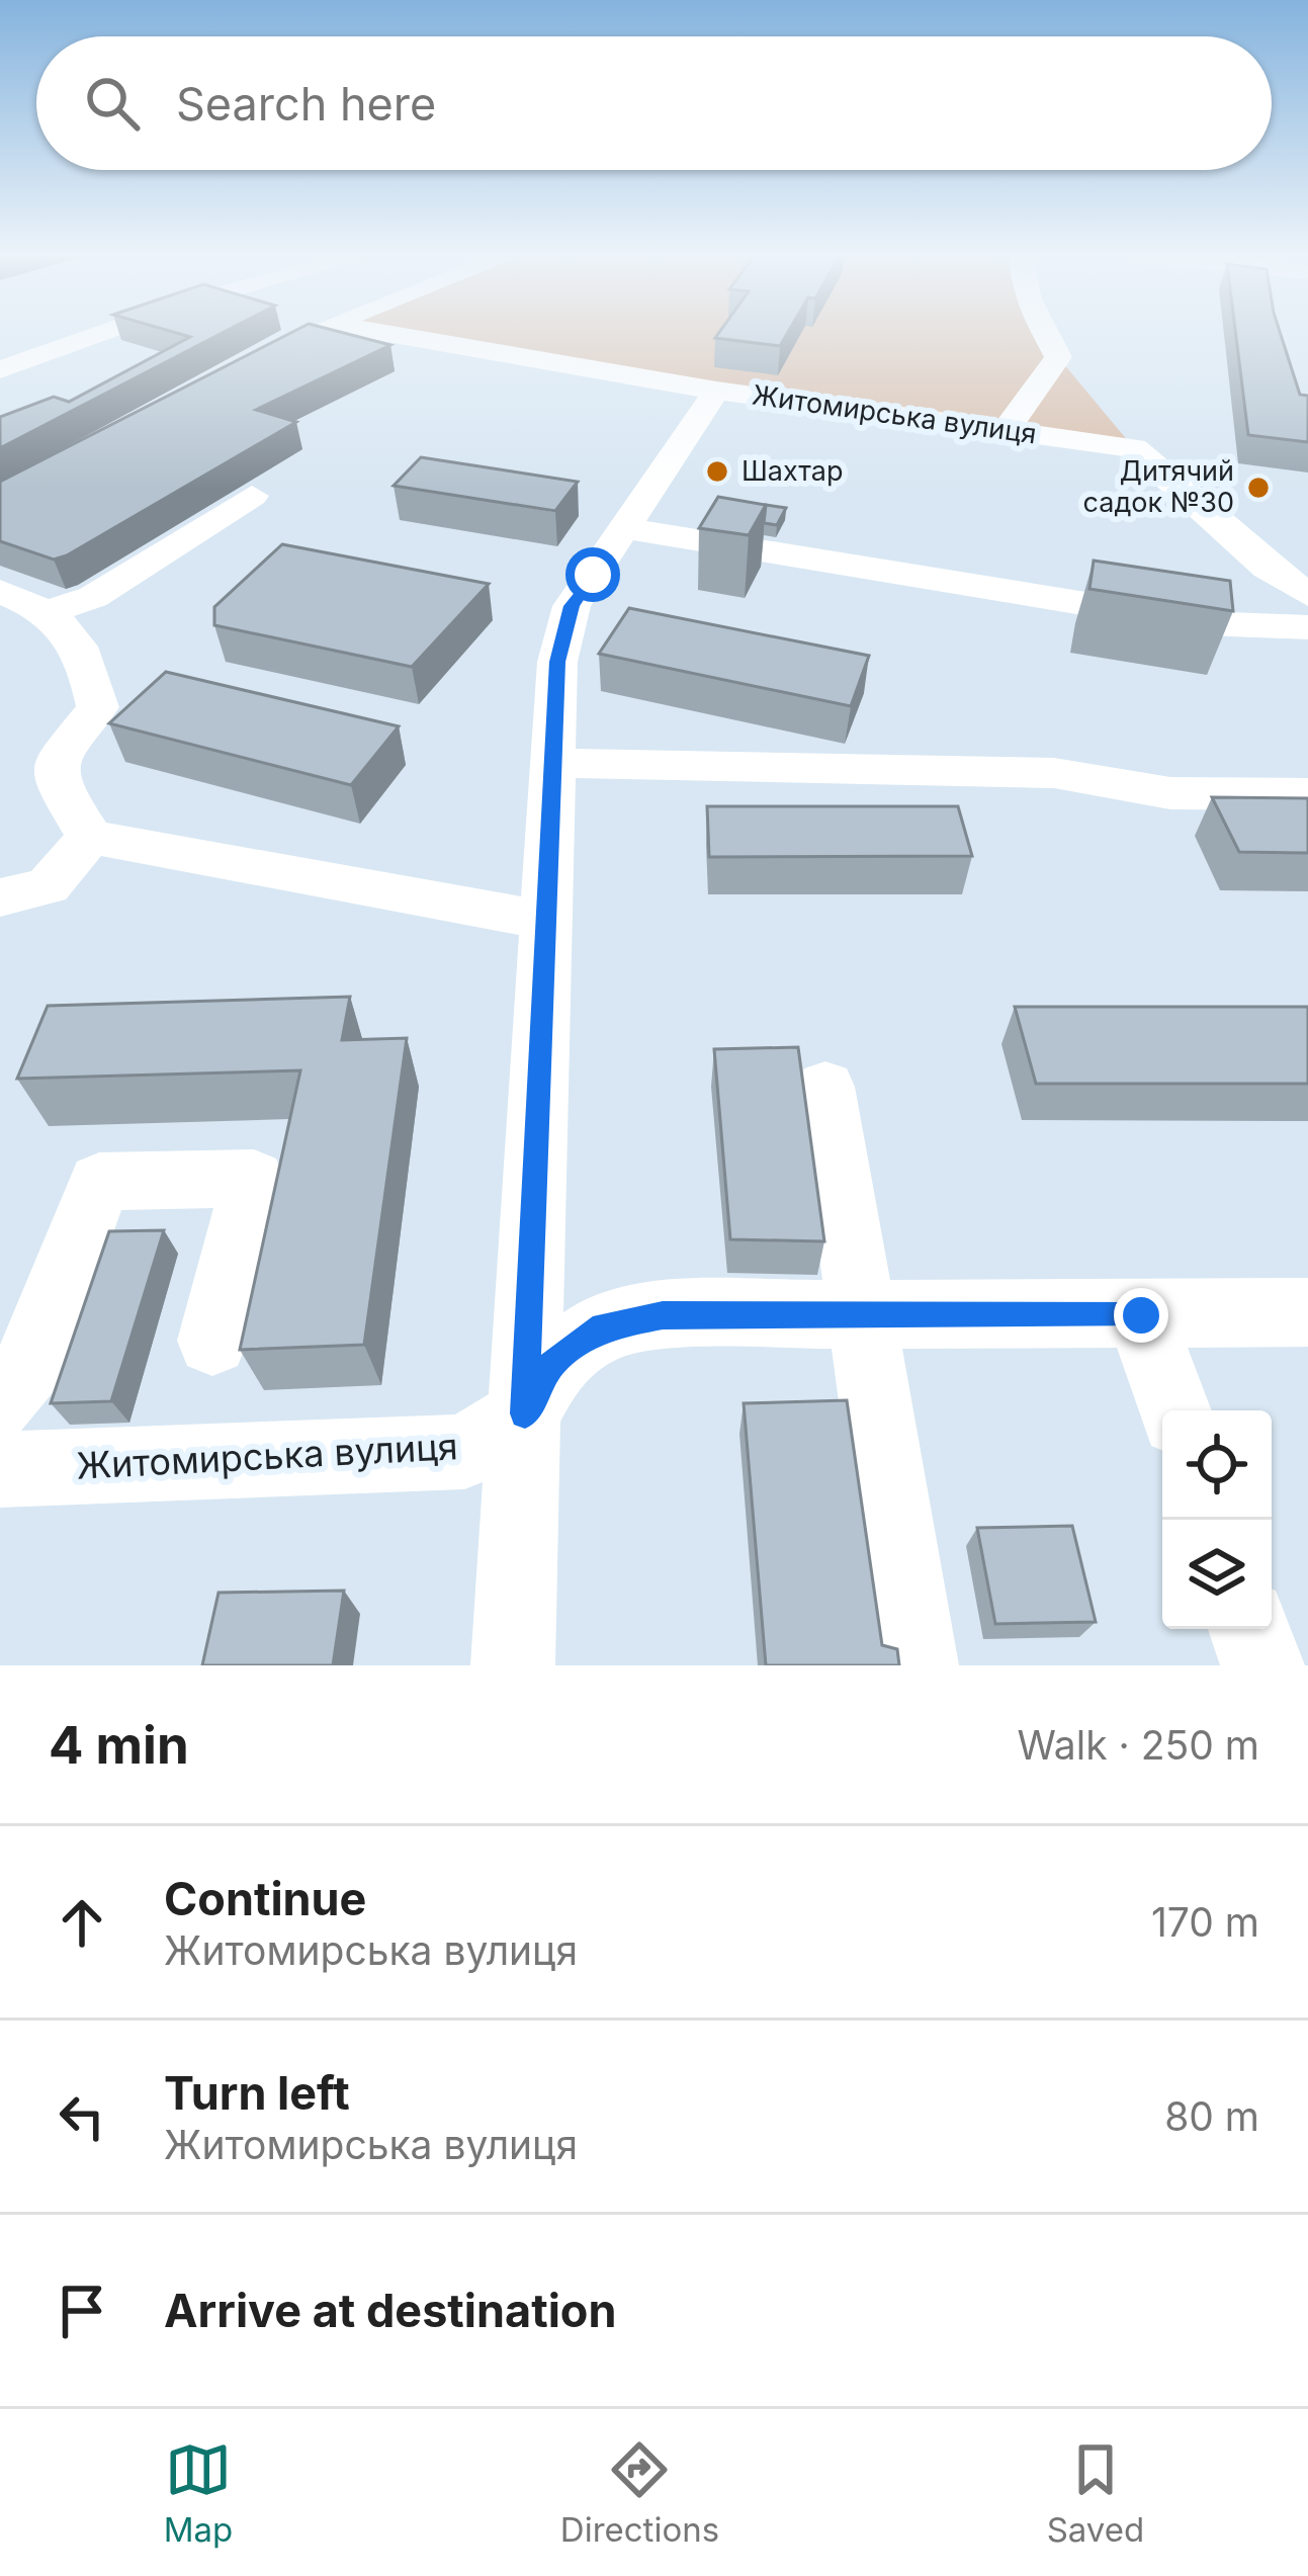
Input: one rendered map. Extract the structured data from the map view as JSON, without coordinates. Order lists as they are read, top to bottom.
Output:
{
  "streets": {
    "street": ["Житомирська вулиця"]
  },
  "places": ["Шахтар", "Дитячий садок №30"],
  "page": {
    "search": "Search here",
    "heading": ["4 min", "Walk · 250 m"],
    "list": [
      ["Continue", "Житомирська вулиця", "170 m"],
      ["Turn left", "Житомирська вулиця", "80 m"],
      "Arrive at destination"
    ],
    "nav": ["Map", "Directions", "Saved"]
  }
}
